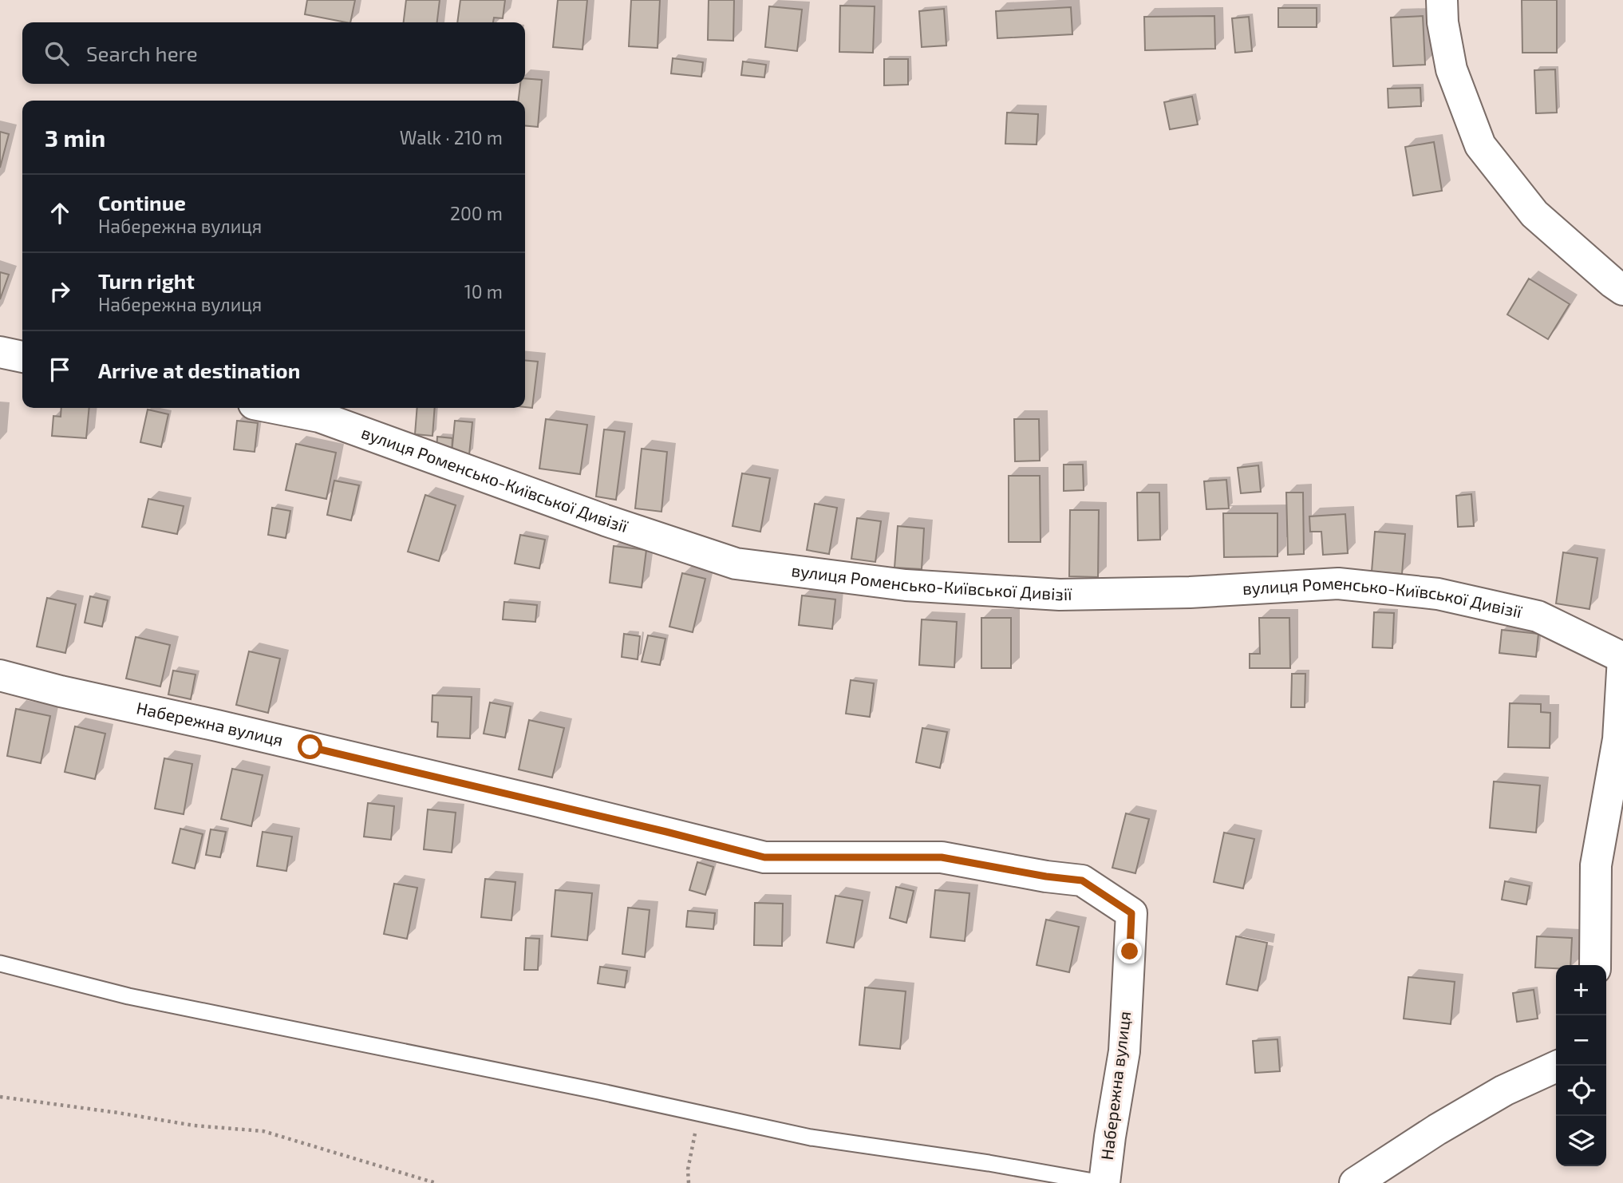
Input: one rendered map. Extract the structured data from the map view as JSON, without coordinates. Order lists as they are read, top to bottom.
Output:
{
  "streets": {
    "street": ["вулиця Роменсько-Київської Дивізії", "Набережна вулиця"]
  },
  "page": {
    "search": "Search here",
    "heading": ["3 min", "Walk · 210 m"],
    "list": [
      ["Continue", "Набережна вулиця", "200 m"],
      ["Turn right", "Набережна вулиця", "10 m"],
      "Arrive at destination"
    ],
    "map_buttons": ["+", "−"]
  }
}
